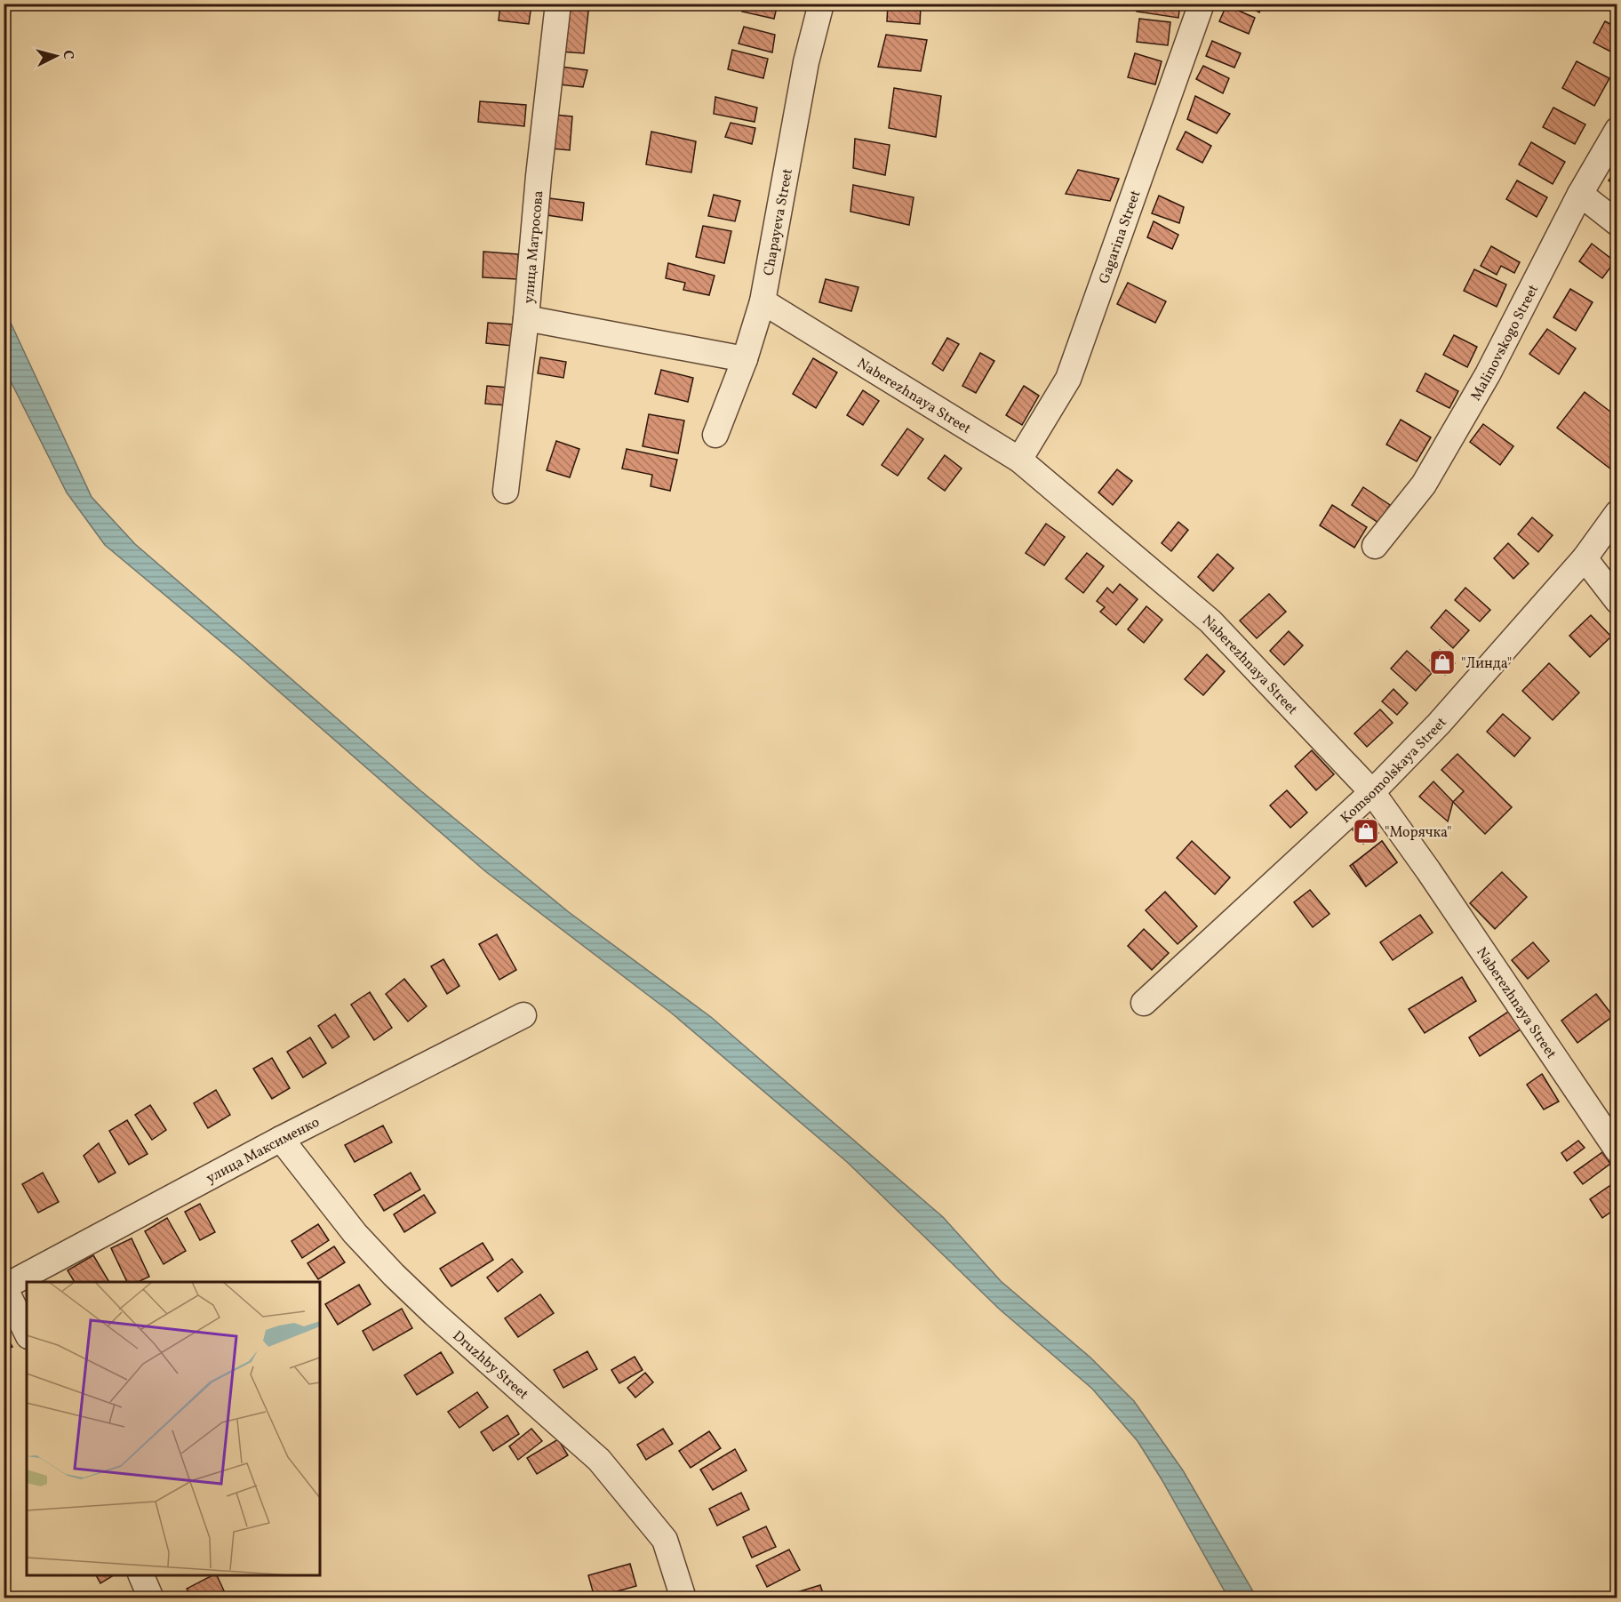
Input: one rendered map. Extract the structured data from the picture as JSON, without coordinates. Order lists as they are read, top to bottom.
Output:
{
  "streets": {
    "street": [
      "Chapayeva Street",
      "Gagarina Street",
      "улица Матросова",
      "Malinovskogo Street",
      "Naberezhnaya Street",
      "Komsomolskaya Street",
      "улица Максименко",
      "Druzhby Street"
    ]
  },
  "crossings": [
    ["Chapayeva Street", "Naberezhnaya Street"],
    ["Gagarina Street", "Naberezhnaya Street"],
    ["Naberezhnaya Street", "Komsomolskaya Street"],
    ["улица Максименко", "Druzhby Street"]
  ],
  "places": {
    "shop": ["\"Линда\"", "\"Морячка\""]
  },
  "north": "right"
}
